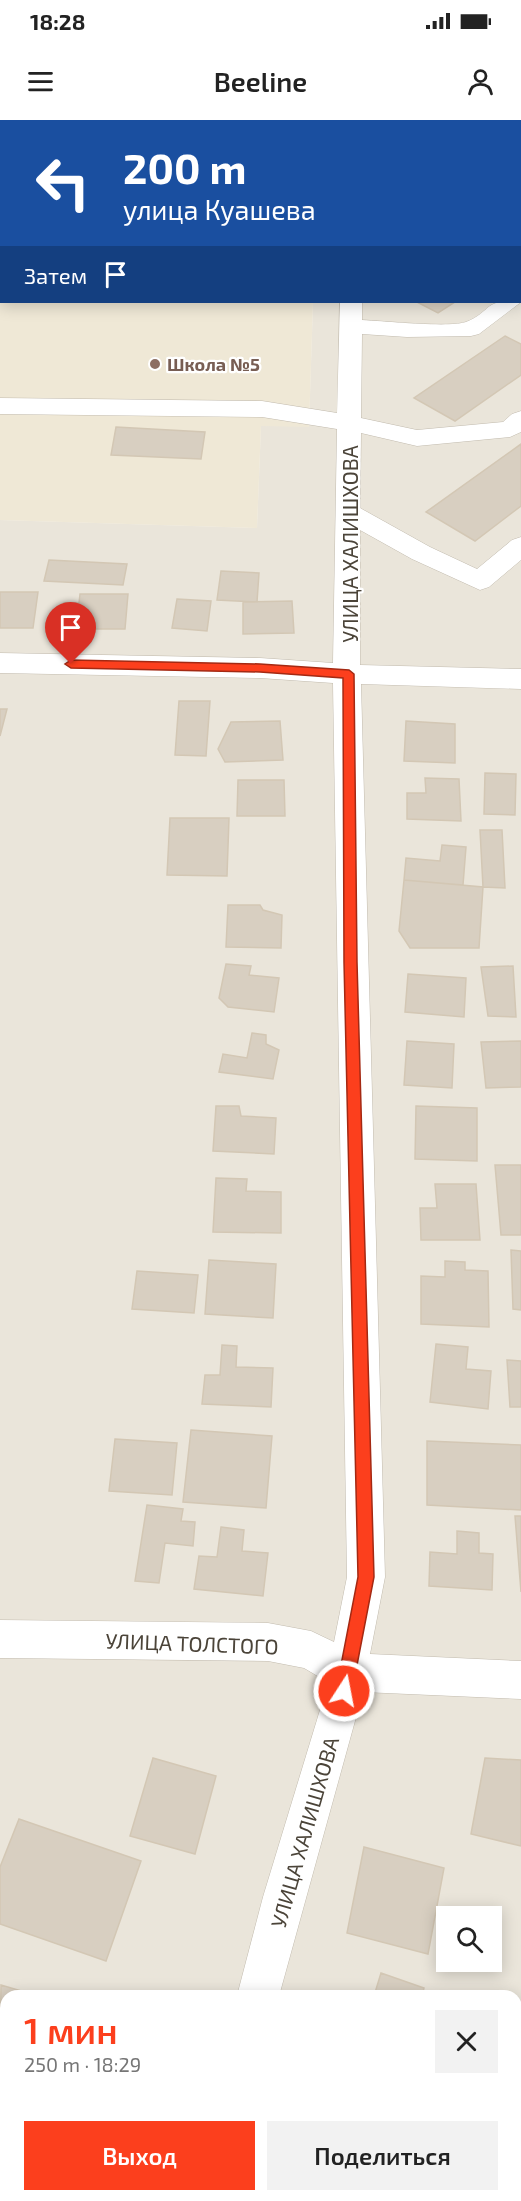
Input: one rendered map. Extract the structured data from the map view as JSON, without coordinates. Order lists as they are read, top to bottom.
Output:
{
  "streets": {
    "street": ["УЛИЦА ХАЛИШХОВА", "УЛИЦА ТОЛСТОГО"]
  },
  "crossings": [
    ["УЛИЦА ХАЛИШХОВА", "УЛИЦА ТОЛСТОГО"]
  ],
  "places": ["Школа №5"],
  "page": {
    "status": "18:28",
    "header": "Beeline",
    "turn": ["200 m", "улица Куашева"],
    "then": "Затем",
    "heading": ["1 мин", "250 m · 18:29"],
    "buttons": ["Выход", "Поделиться"]
  }
}
